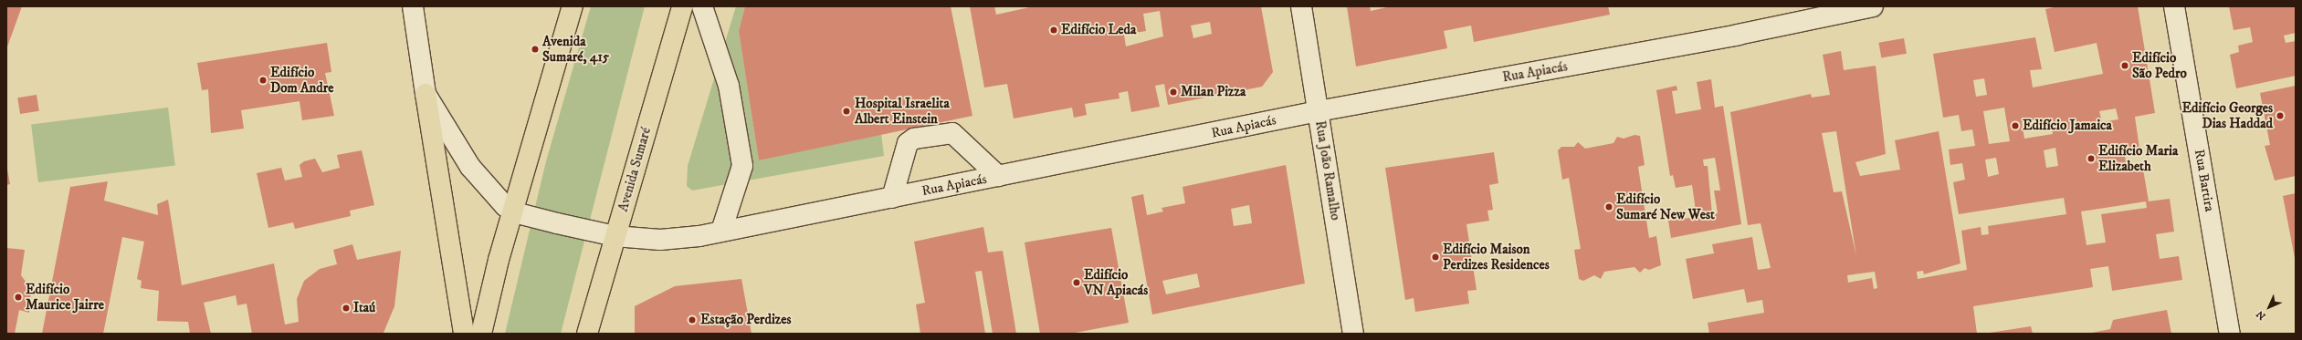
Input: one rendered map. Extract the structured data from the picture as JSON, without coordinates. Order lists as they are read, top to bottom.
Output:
{
  "streets": {
    "main road": ["Avenida Sumaré"],
    "street": ["Rua Apiacás", "Rua João Ramalho", "Rua Bartira"]
  },
  "crossings": [
    ["Rua Apiacás", "Avenida Sumaré"],
    ["Rua Apiacás", "Rua João Ramalho"]
  ],
  "places": [
    "Edifício Leda",
    "Avenida Sumaré, 415",
    "Edifício São Pedro",
    "Edifício Dom Andre",
    "Milan Pizza",
    "Hospital Israelita Albert Einstein",
    "Edifício Georges Dias Haddad",
    "Edifício Jamaica",
    "Edifício Maria Elizabeth",
    "Edifício Sumaré New West",
    "Edifício Maison Perdizes Residences",
    "Edifício VN Apiacás",
    "Edifício Maurice Jairre",
    "Itaú",
    "Estação Perdizes"
  ],
  "north": "bottom left"
}
